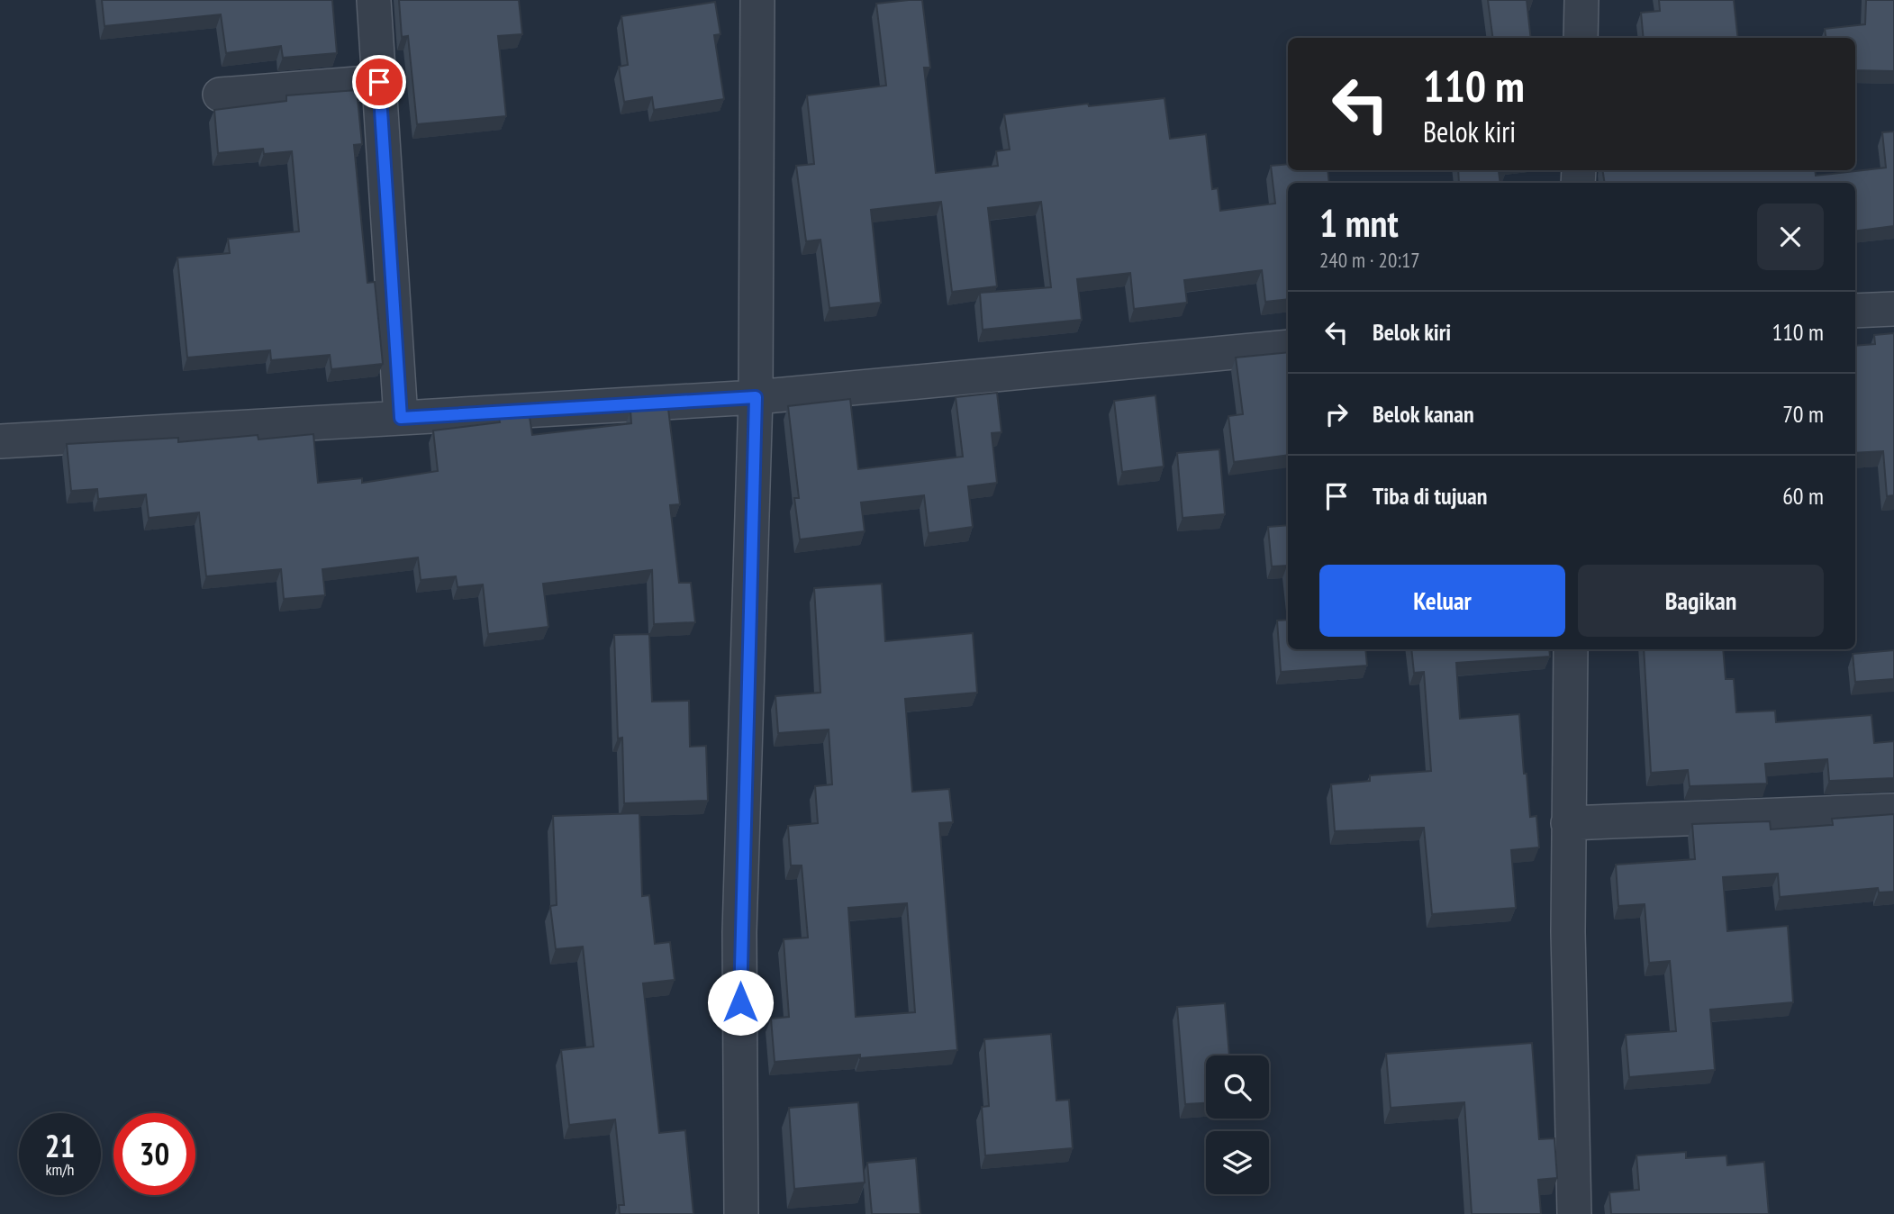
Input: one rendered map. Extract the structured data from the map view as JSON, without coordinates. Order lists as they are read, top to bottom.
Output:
{
  "page": {
    "turn": ["110 m", "Belok kiri"],
    "heading": ["1 mnt", "240 m · 20:17"],
    "list": [
      {
        "name": "Belok kiri",
        "value": "110 m"
      },
      {
        "name": "Belok kanan",
        "value": "70 m"
      },
      {
        "name": "Tiba di tujuan",
        "value": "60 m"
      }
    ],
    "buttons": ["Keluar", "Bagikan"],
    "speed": "21 km/h",
    "limit": "30"
  }
}
